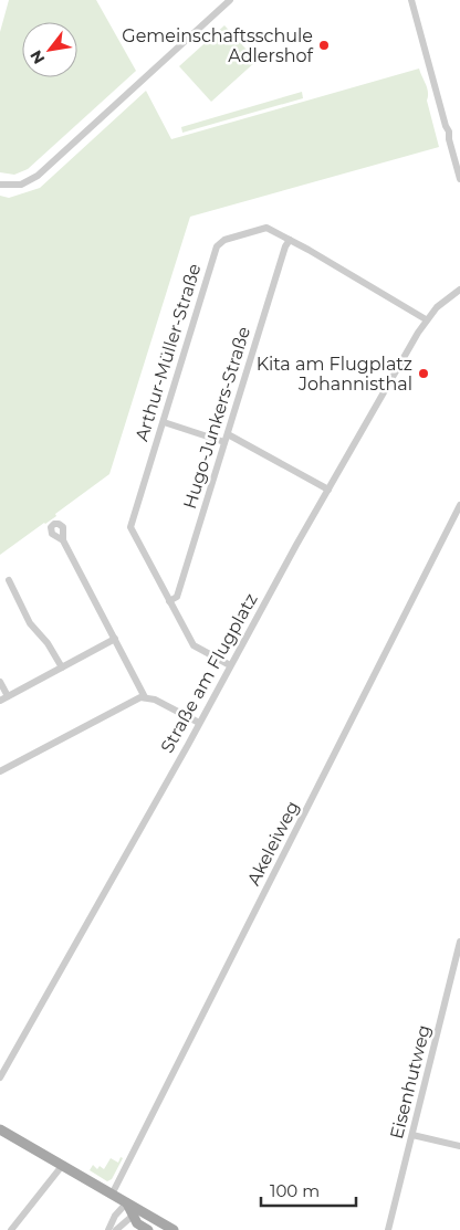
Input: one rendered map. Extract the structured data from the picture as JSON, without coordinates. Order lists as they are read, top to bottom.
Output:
{
  "streets": {
    "street": [
      "Arthur-Müller-Straße",
      "Hugo-Junkers-Straße",
      "Straße am Flugplatz",
      "Akeleiweg",
      "Eisenhutweg"
    ]
  },
  "crossings": [
    ["Arthur-Müller-Straße", "Hugo-Junkers-Straße"],
    ["Arthur-Müller-Straße", "Straße am Flugplatz"]
  ],
  "places": ["Gemeinschaftsschule Adlershof", "Kita am Flugplatz Johannisthal"],
  "scale_bar": "100 m",
  "north": "bottom left"
}
